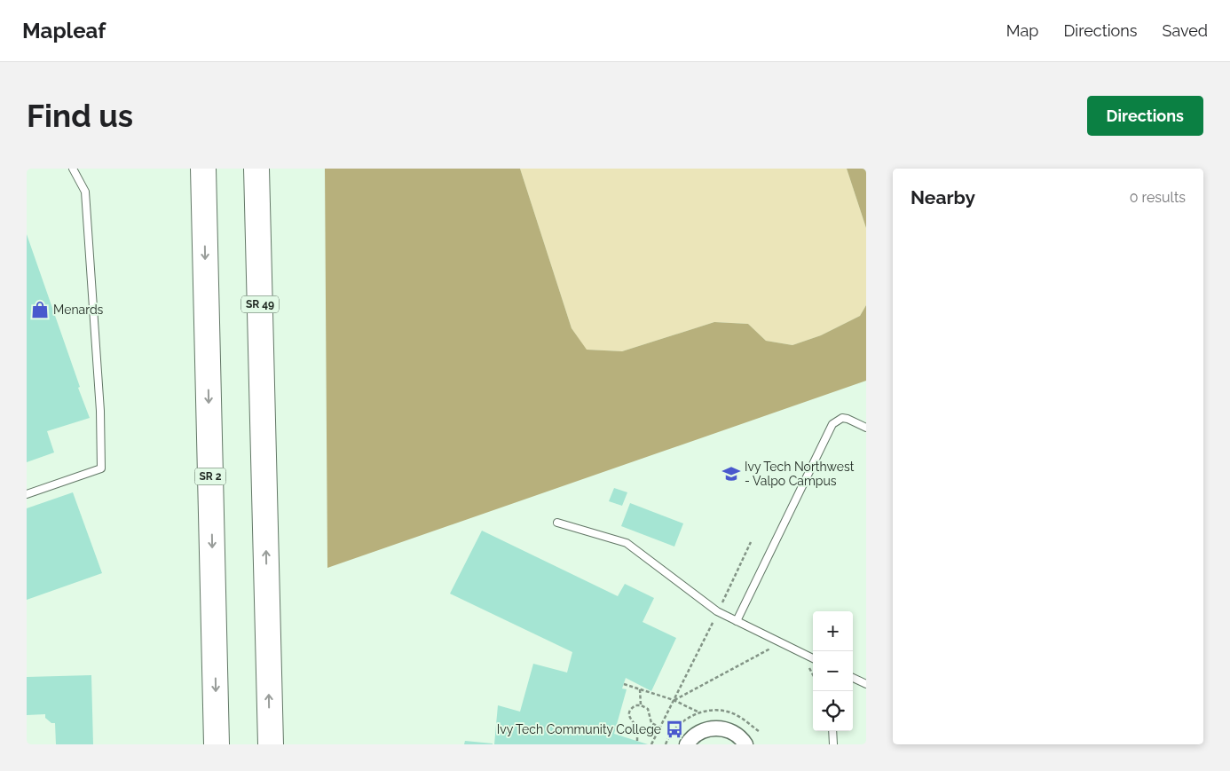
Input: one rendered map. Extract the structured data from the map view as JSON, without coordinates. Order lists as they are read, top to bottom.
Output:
{
  "streets": {
    "highway": ["SR 49", "SR 2"]
  },
  "places": {
    "shop": ["Menards"],
    "school or university": ["Ivy Tech Northwest - Valpo Campus"],
    "bus stop": ["Ivy Tech Community College"]
  },
  "page": {
    "header": "Mapleaf",
    "nav": ["Map", "Directions", "Saved"],
    "buttons": "Directions",
    "title": "Find us",
    "heading": ["Nearby", "0 results"],
    "map_buttons": ["+", "−"]
  }
}
